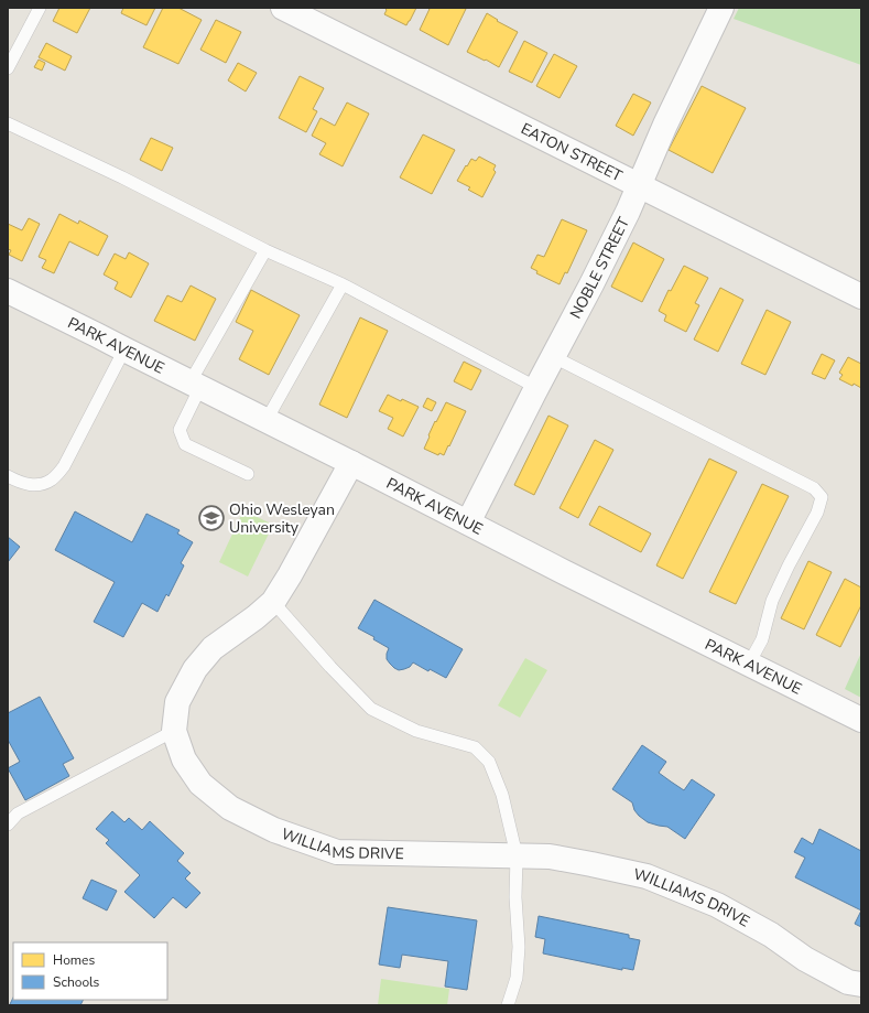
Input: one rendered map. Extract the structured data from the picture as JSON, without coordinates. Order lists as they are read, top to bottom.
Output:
{
  "streets": {
    "street": [
      "EATON STREET",
      "NOBLE STREET",
      "PARK AVENUE",
      "WILLIAMS DRIVE"
    ]
  },
  "crossings": [
    ["EATON STREET", "NOBLE STREET"],
    ["NOBLE STREET", "PARK AVENUE"],
    ["PARK AVENUE", "WILLIAMS DRIVE"]
  ],
  "places": {
    "school or university": ["Ohio Wesleyan University"]
  },
  "legend": ["Homes", "Schools"]
}
